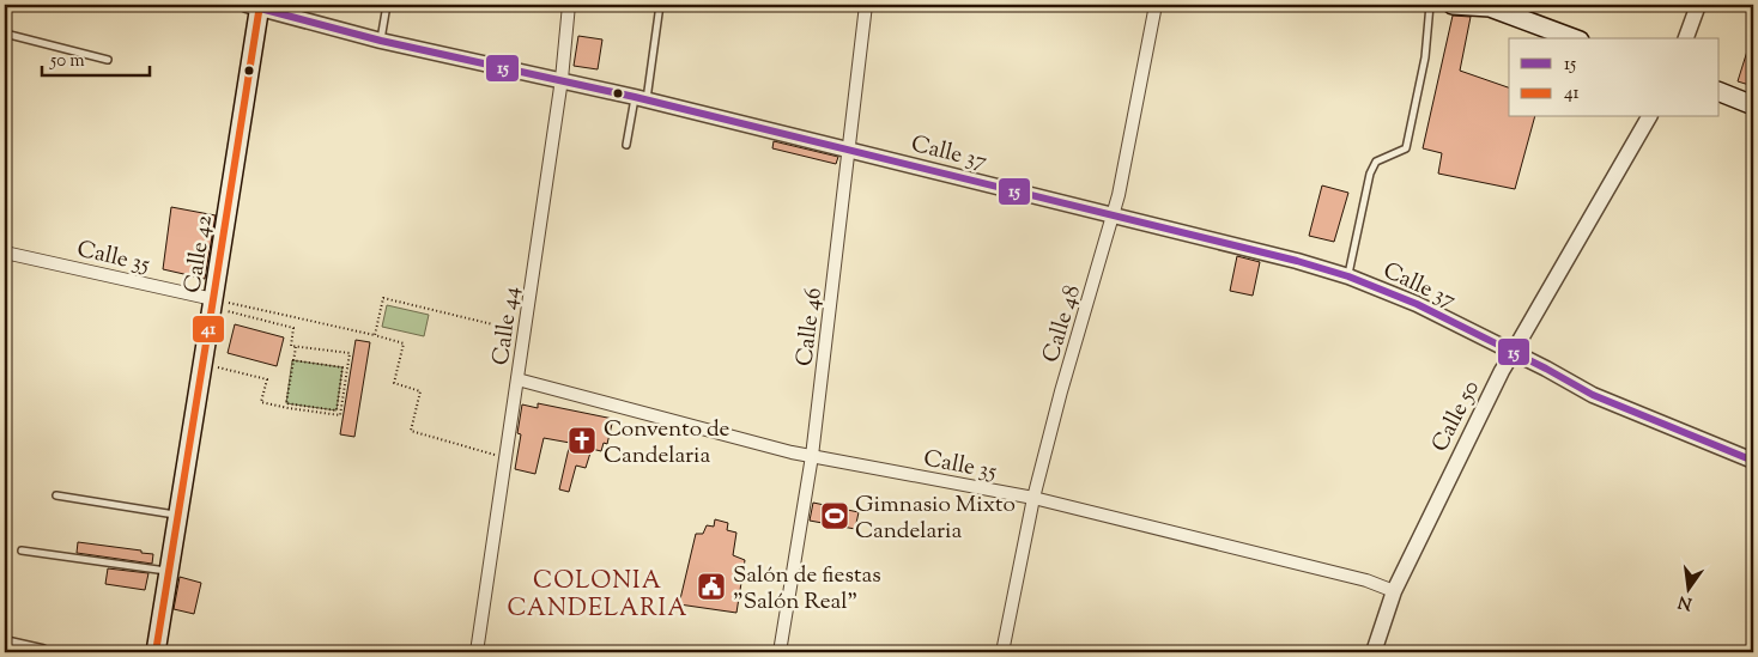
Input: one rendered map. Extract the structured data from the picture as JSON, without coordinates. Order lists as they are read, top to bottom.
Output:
{
  "streets": {
    "main road": ["Calle 42"],
    "street": [
      "Calle 37",
      "Calle 35",
      "Calle 48",
      "Calle 44",
      "Calle 46",
      "Calle 50"
    ]
  },
  "crossings": [
    ["Calle 37", "Calle 42"],
    ["Calle 37", "Calle 48"],
    ["Calle 37", "Calle 44"],
    ["Calle 37", "Calle 46"],
    ["Calle 37", "Calle 50"],
    ["Calle 42", "Calle 35"],
    ["Calle 35", "Calle 48"],
    ["Calle 35", "Calle 44"],
    ["Calle 35", "Calle 46"],
    ["Calle 35", "Calle 50"]
  ],
  "districts": ["COLONIA CANDELARIA"],
  "places": {
    "church": ["Convento de Candelaria"],
    "sports": ["Gimnasio Mixto Candelaria"],
    "public building": ["Salón de fiestas \"Salón Real\""]
  },
  "lines": ["transit line 15", "transit line 41"],
  "legend": ["15", "41"],
  "scale_bar": "50 m",
  "north": "bottom"
}
